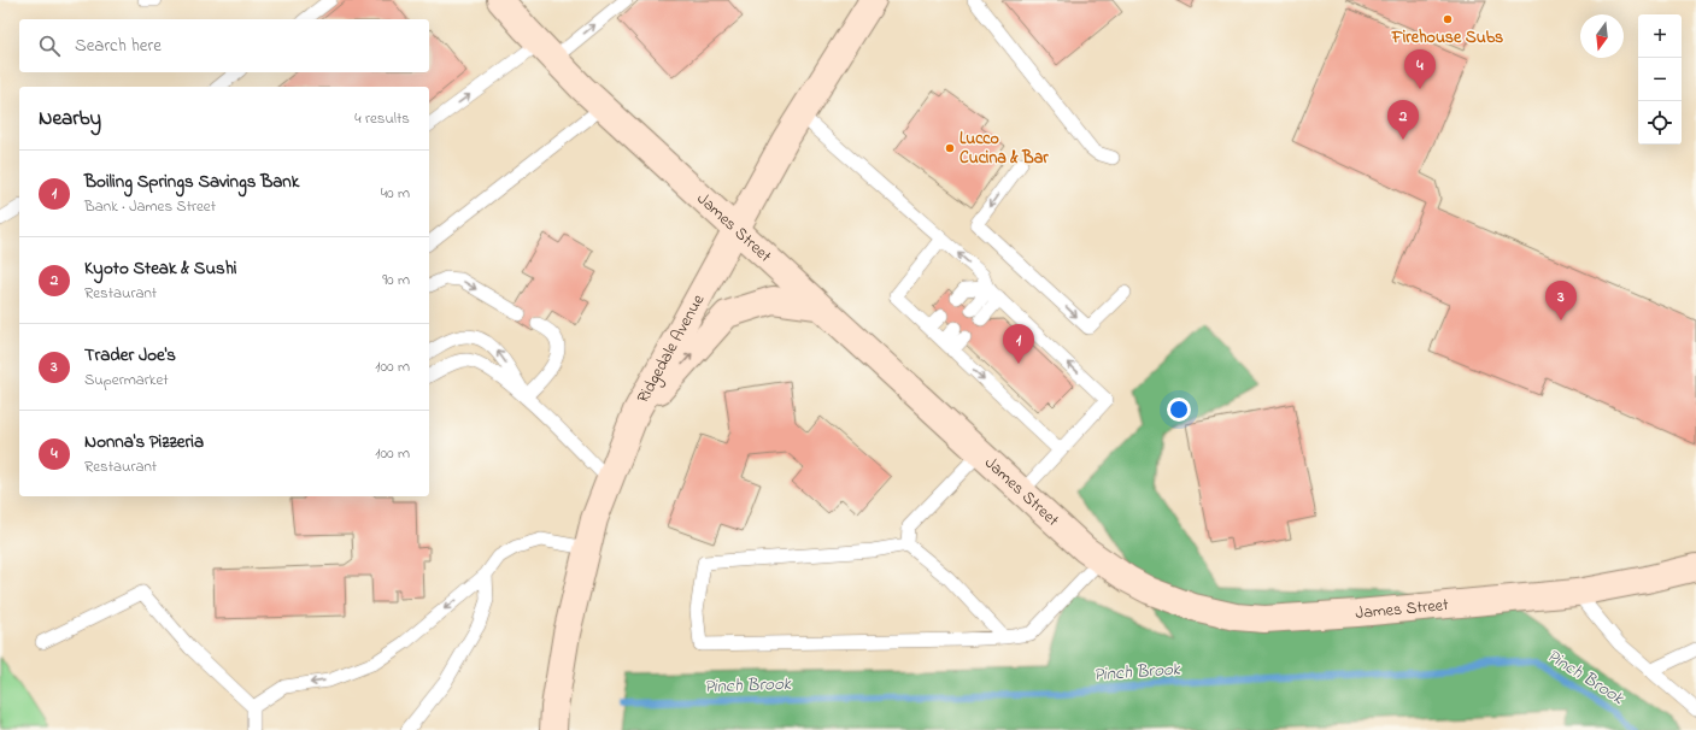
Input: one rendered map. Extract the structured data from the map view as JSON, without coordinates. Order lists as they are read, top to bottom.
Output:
{
  "streets": {
    "street": ["James Street", "Ridgedale Avenue"]
  },
  "crossings": [
    ["James Street", "Ridgedale Avenue"]
  ],
  "water": ["Pinch Brook"],
  "places": ["Firehouse Subs", "Lucco Cucina & Bar"],
  "north": "bottom",
  "page": {
    "map_buttons": ["+", "−"],
    "search": "Search here",
    "pins": [
      "4",
      "2",
      "3",
      "1"
    ],
    "heading": ["Nearby", "4 results"],
    "list": [
      {
        "mark": "1",
        "name": "Boiling Springs Savings Bank",
        "note": "Bank · James Street",
        "value": "40 m"
      },
      {
        "mark": "2",
        "name": "Kyoto Steak & Sushi",
        "note": "Restaurant",
        "value": "90 m"
      },
      {
        "mark": "3",
        "name": "Trader Joe's",
        "note": "Supermarket",
        "value": "100 m"
      },
      {
        "mark": "4",
        "name": "Nonna's Pizzeria",
        "note": "Restaurant",
        "value": "100 m"
      }
    ]
  }
}
